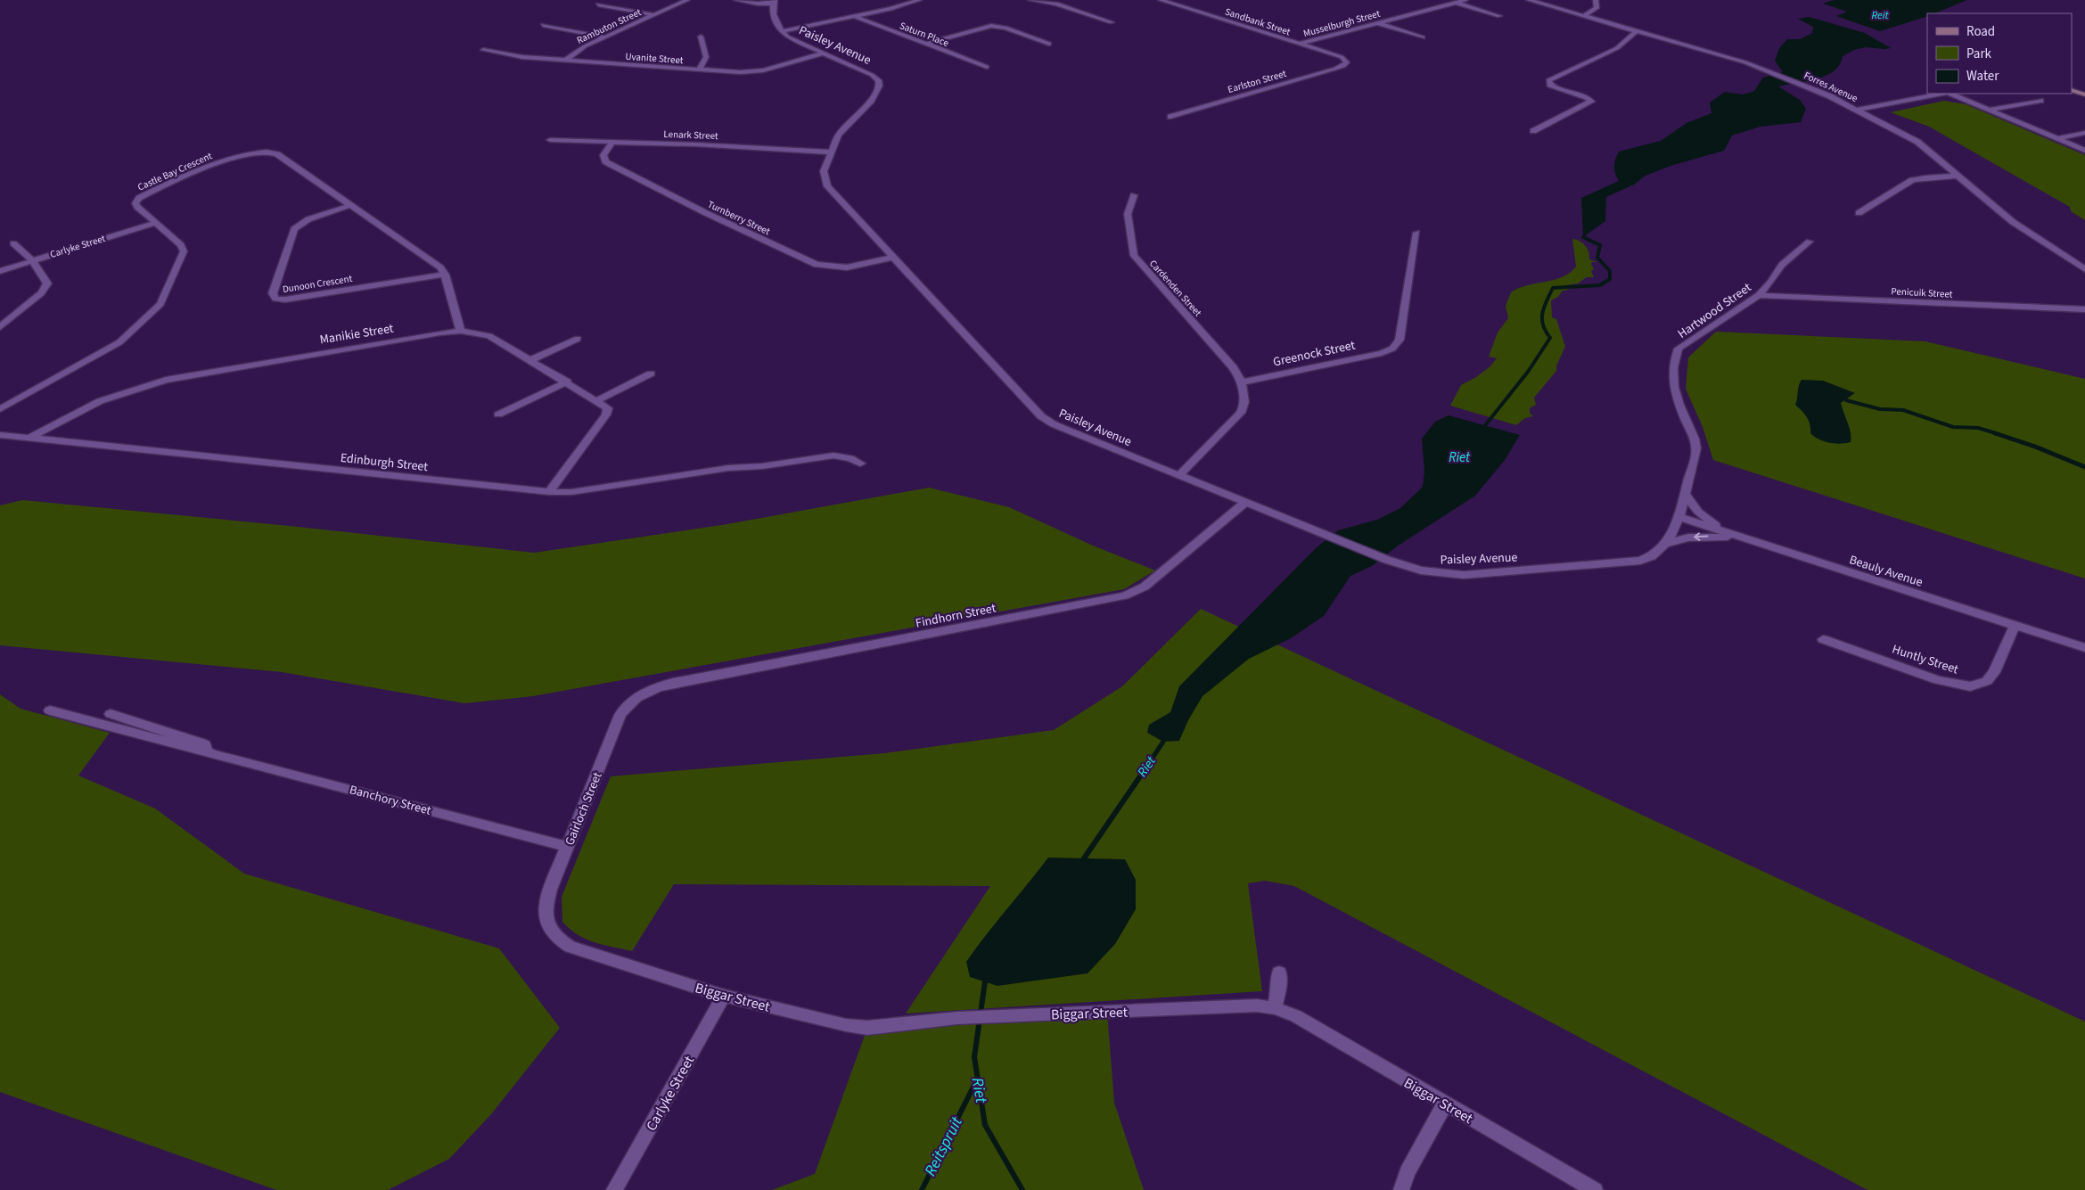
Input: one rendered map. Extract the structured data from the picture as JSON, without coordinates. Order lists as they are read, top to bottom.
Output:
{
  "streets": {
    "street": [
      "Sandbank Street",
      "Musselburgh Street",
      "Rambuton Street",
      "Saturn Place",
      "Paisley Avenue",
      "Uvanite Street",
      "Earlston Street",
      "Forres Avenue",
      "Lenark Street",
      "Castle Bay Crescent",
      "Turnberry Street",
      "Carlyke Street",
      "Dunoon Crescent",
      "Cardenden Street",
      "Penicuik Street",
      "Hartwood Street",
      "Manikie Street",
      "Greenock Street",
      "Edinburgh Street",
      "Beauly Avenue",
      "Findhorn Street",
      "Huntly Street",
      "Banchory Street",
      "Gairloch Street",
      "Biggar Street"
    ]
  },
  "crossings": [
    ["Sandbank Street", "Musselburgh Street"],
    ["Sandbank Street", "Earlston Street"],
    ["Rambuton Street", "Uvanite Street"],
    ["Paisley Avenue", "Uvanite Street"],
    ["Paisley Avenue", "Lenark Street"],
    ["Paisley Avenue", "Turnberry Street"],
    ["Paisley Avenue", "Hartwood Street"],
    ["Paisley Avenue", "Beauly Avenue"],
    ["Paisley Avenue", "Findhorn Street"],
    ["Lenark Street", "Turnberry Street"],
    ["Castle Bay Crescent", "Carlyke Street"],
    ["Castle Bay Crescent", "Dunoon Crescent"],
    ["Castle Bay Crescent", "Manikie Street"],
    ["Carlyke Street", "Biggar Street"],
    ["Cardenden Street", "Greenock Street"],
    ["Penicuik Street", "Hartwood Street"],
    ["Hartwood Street", "Beauly Avenue"],
    ["Manikie Street", "Edinburgh Street"],
    ["Beauly Avenue", "Huntly Street"],
    ["Findhorn Street", "Gairloch Street"],
    ["Banchory Street", "Gairloch Street"],
    ["Gairloch Street", "Biggar Street"]
  ],
  "water": ["Reit", "Riet", "Reitspruit"],
  "legend": ["Road", "Park", "Water"]
}
